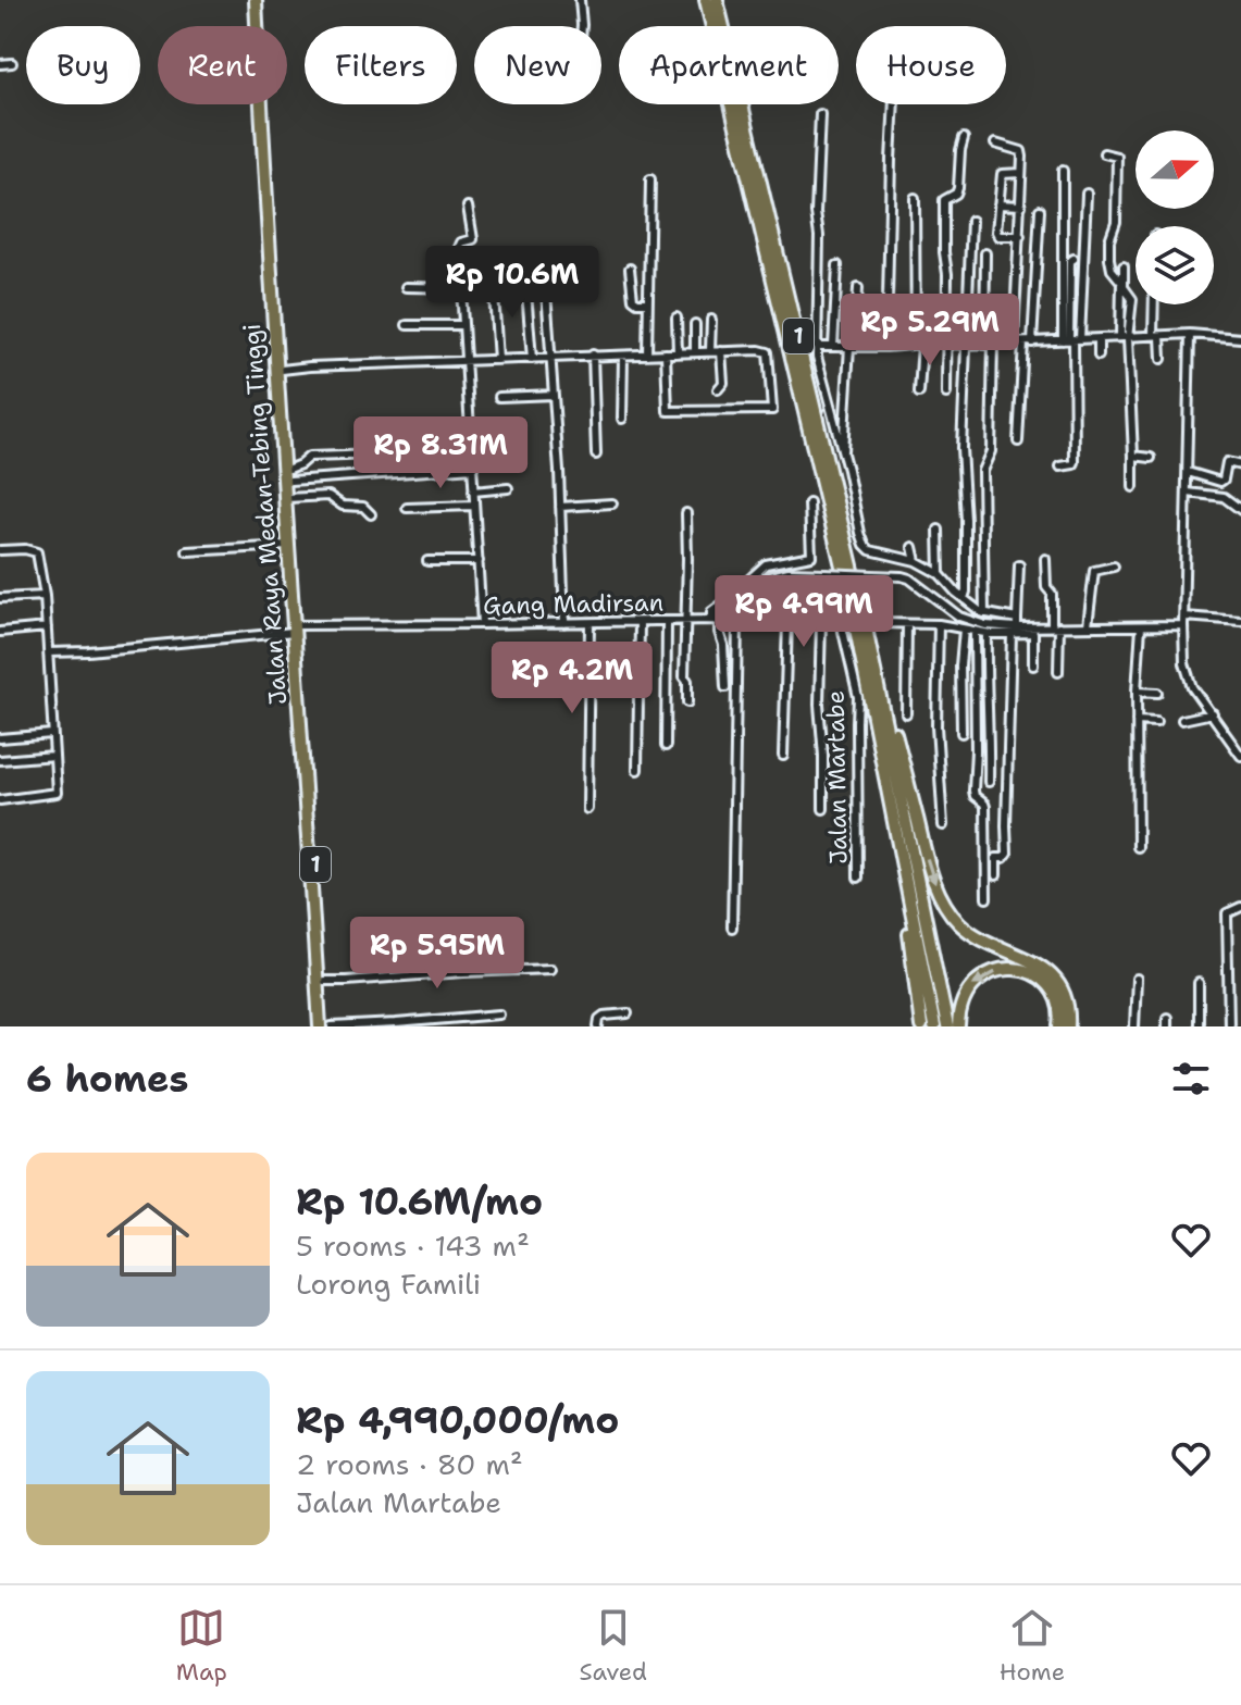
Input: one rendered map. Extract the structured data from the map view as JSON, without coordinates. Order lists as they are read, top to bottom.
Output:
{
  "streets": {
    "highway": ["1", "Jalan Raya Medan-Tebing Tinggi"],
    "street": ["Gang Madirsan", "Jalan Martabe"]
  },
  "crossings": [
    ["Jalan Raya Medan-Tebing Tinggi", "Gang Madirsan"]
  ],
  "north": "right",
  "page": {
    "chip": [
      "Buy",
      "Rent",
      "Filters",
      "New",
      "Apartment",
      "House"
    ],
    "price": [
      "Rp 10.6M",
      "Rp 5.29M",
      "Rp 8.31M",
      "Rp 4.99M",
      "Rp 4.2M",
      "Rp 5.95M"
    ],
    "heading": "6 homes",
    "list": [
      {
        "name": "Rp 10.6M/mo",
        "note": "5 rooms · 143 m² · Lorong Famili"
      },
      {
        "name": "Rp 4,990,000/mo",
        "note": "2 rooms · 80 m² · Jalan Martabe"
      }
    ],
    "tabs": ["Map", "Saved", "Home"]
  }
}
